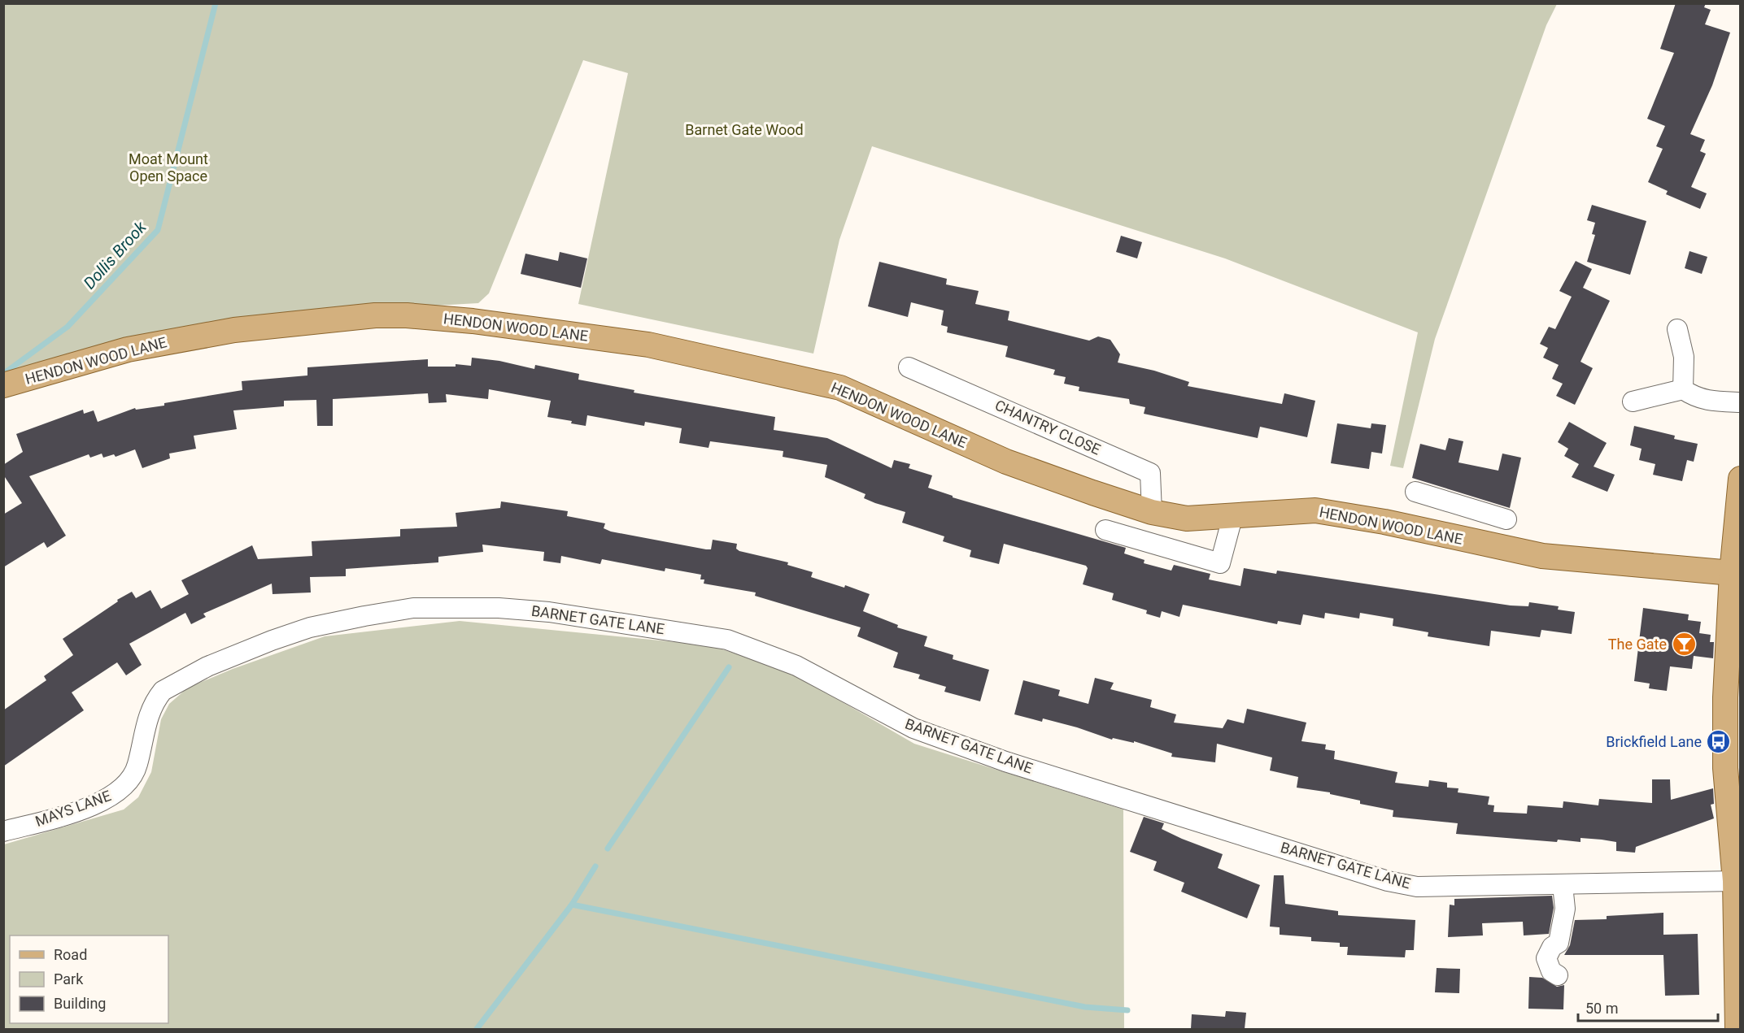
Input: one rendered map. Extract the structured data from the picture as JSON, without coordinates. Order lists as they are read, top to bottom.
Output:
{
  "streets": {
    "main road": ["HENDON WOOD LANE"],
    "street": ["CHANTRY CLOSE", "BARNET GATE LANE", "MAYS LANE"]
  },
  "crossings": [
    ["HENDON WOOD LANE", "CHANTRY CLOSE"],
    ["BARNET GATE LANE", "MAYS LANE"]
  ],
  "water": ["Dollis Brook"],
  "parks": ["Barnet Gate Wood", "Moat Mount Open Space"],
  "places": {
    "bar": ["The Gate"],
    "bus stop": ["Brickfield Lane"]
  },
  "legend": ["Road", "Park", "Building"],
  "scale_bar": "50 m"
}
